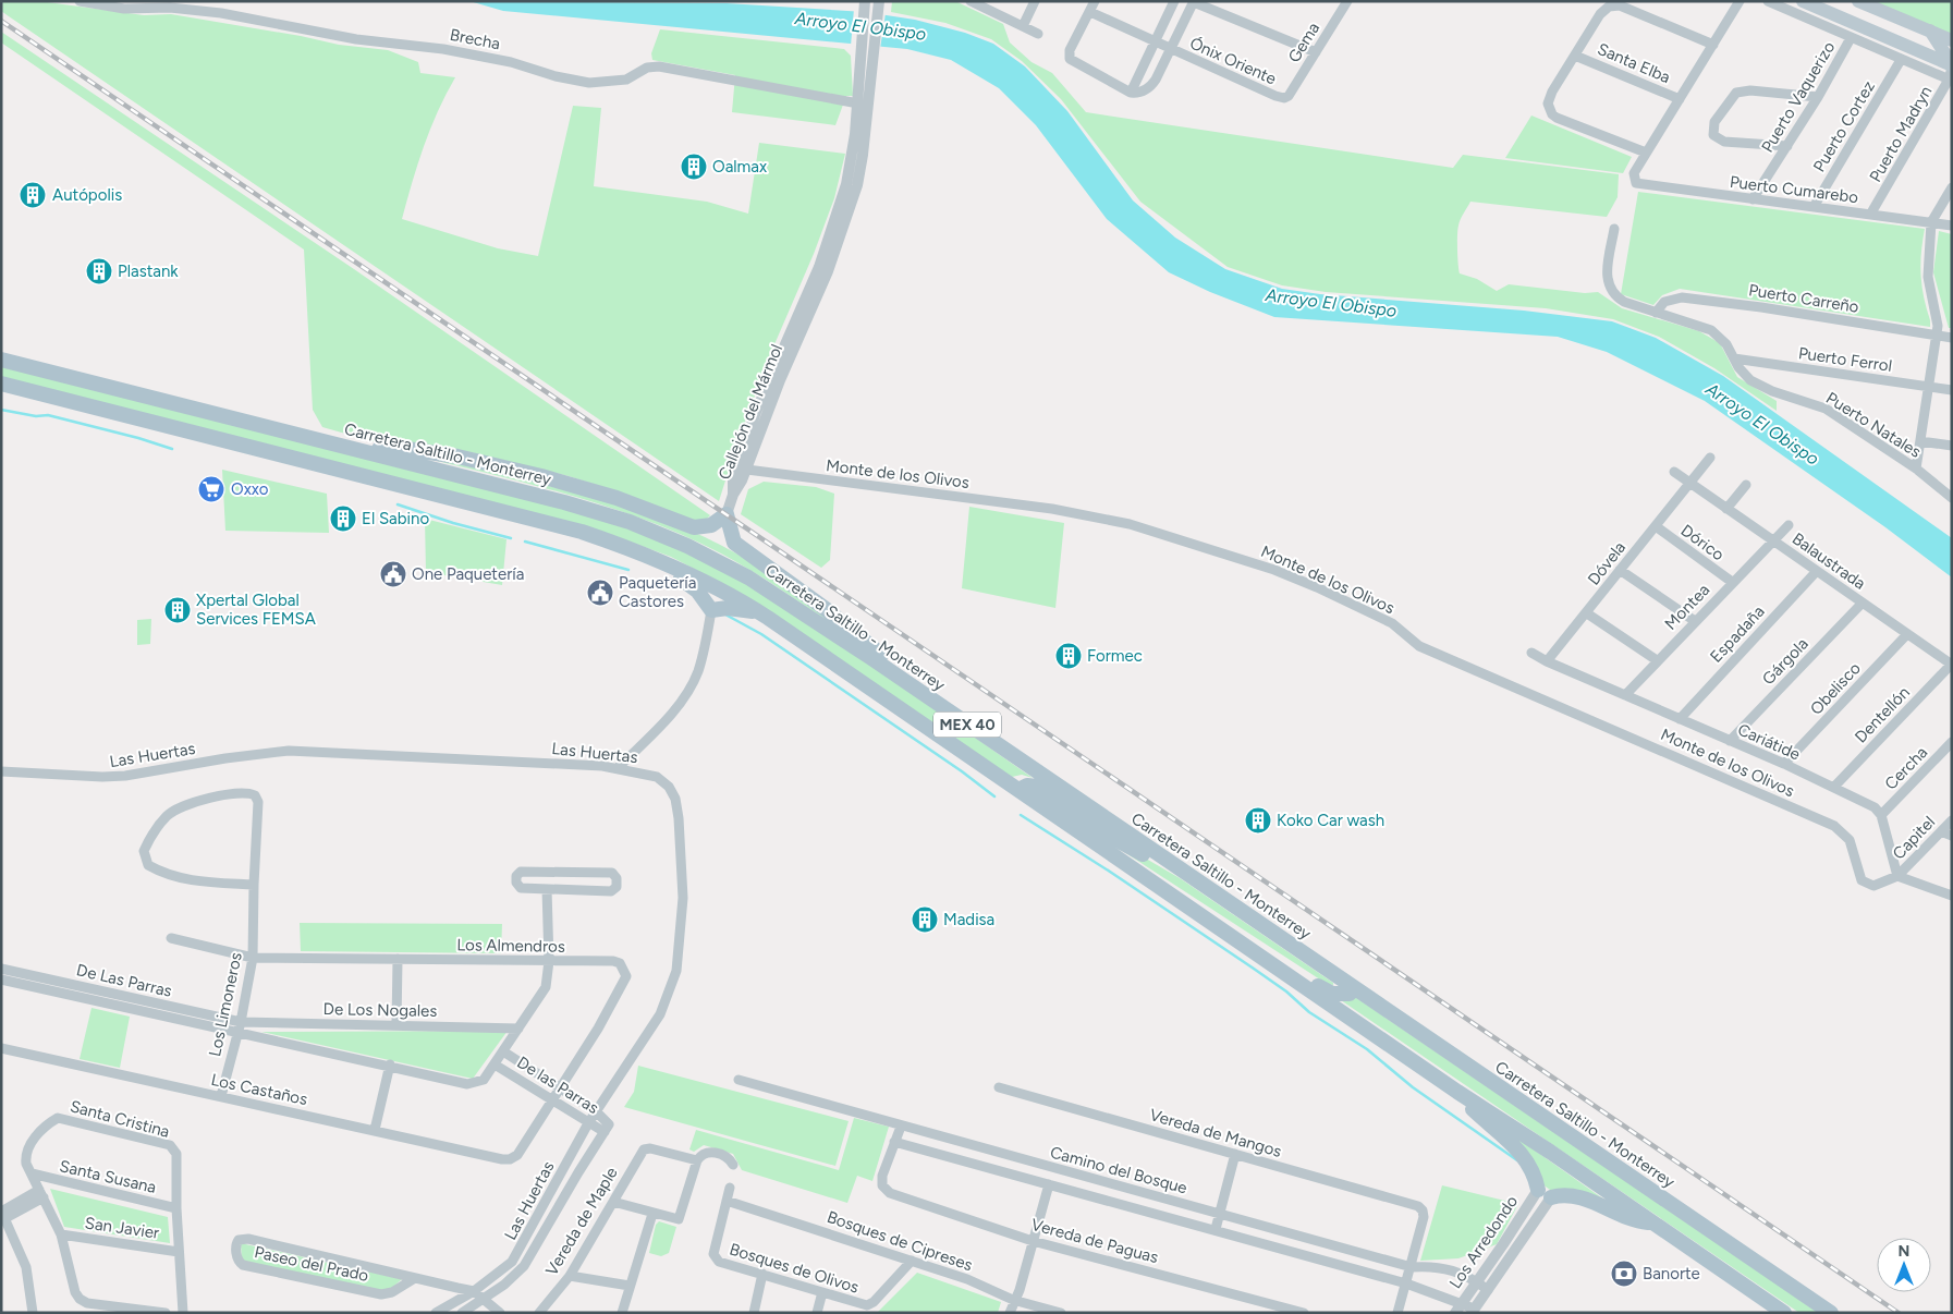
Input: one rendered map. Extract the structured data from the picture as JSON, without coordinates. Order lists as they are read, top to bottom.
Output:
{
  "streets": {
    "main road": ["Carretera Saltillo - Monterrey", "MEX 40"],
    "street": [
      "Brecha",
      "Gema",
      "Ónix Oriente",
      "Santa Elba",
      "Puerto Vaquerizo",
      "Puerto Cortez",
      "Puerto Madryn",
      "Puerto Cumarebo",
      "Puerto Carreño",
      "Puerto Ferrol",
      "Callejón del Mármol",
      "Puerto Natales",
      "Monte de los Olivos",
      "Dórico",
      "Balaustrada",
      "Dóvela",
      "Montea",
      "Espadaña",
      "Gárgola",
      "Obelisco",
      "Dentellón",
      "Cariátide",
      "Las Huertas",
      "Cercha",
      "Capitel",
      "Los Almendros",
      "De Las Parras",
      "Los Limoneros",
      "De Los Nogales",
      "De las Parras",
      "Los Castaños",
      "Santa Cristina",
      "Vereda de Mangos",
      "Camino del Bosque",
      "Santa Susana",
      "Vereda de Maple",
      "San Javier",
      "Bosques de Cipreses",
      "Vereda de Paguas",
      "Los Arredondo",
      "Paseo del Prado",
      "Bosques de Olivos"
    ]
  },
  "crossings": [
    ["Brecha", "Callejón del Mármol"],
    ["Gema", "Ónix Oriente"],
    ["Puerto Vaquerizo", "Puerto Cumarebo"],
    ["Puerto Cortez", "Puerto Cumarebo"],
    ["Puerto Madryn", "Puerto Cumarebo"],
    ["Puerto Carreño", "Puerto Natales"],
    ["Puerto Ferrol", "Puerto Natales"],
    ["Callejón del Mármol", "Monte de los Olivos"],
    ["Monte de los Olivos", "Capitel"],
    ["Dórico", "Dóvela"],
    ["Dórico", "Montea"],
    ["Balaustrada", "Dóvela"],
    ["Balaustrada", "Montea"],
    ["Balaustrada", "Espadaña"],
    ["Balaustrada", "Gárgola"],
    ["Balaustrada", "Obelisco"],
    ["Balaustrada", "Dentellón"],
    ["Dóvela", "Cariátide"],
    ["Montea", "Cariátide"],
    ["Espadaña", "Cariátide"],
    ["Gárgola", "Cariátide"],
    ["Obelisco", "Cariátide"],
    ["Dentellón", "Cariátide"],
    ["Cariátide", "Cercha"],
    ["Las Huertas", "De las Parras"],
    ["Las Huertas", "Paseo del Prado"],
    ["Los Almendros", "Los Limoneros"],
    ["Los Almendros", "De las Parras"],
    ["Los Almendros", "Los Castaños"],
    ["De Las Parras", "Los Limoneros"],
    ["De Las Parras", "De Los Nogales"],
    ["Los Limoneros", "De Los Nogales"],
    ["Los Limoneros", "Los Castaños"],
    ["Santa Cristina", "Santa Susana"],
    ["Vereda de Mangos", "Camino del Bosque"],
    ["Camino del Bosque", "Vereda de Paguas"],
    ["Camino del Bosque", "Los Arredondo"],
    ["Bosques de Cipreses", "Bosques de Olivos"]
  ],
  "water": ["Arroyo El Obispo"],
  "places": {
    "building": [
      "Oalmax",
      "Autópolis",
      "Plastank",
      "El Sabino",
      "Xpertal Global Services FEMSA",
      "Formec",
      "Koko Car wash",
      "Madisa"
    ],
    "supermarket": ["Oxxo"],
    "public building": ["One Paquetería", "Paquetería Castores"],
    "bank": ["Banorte"]
  },
  "north": "top"
}
